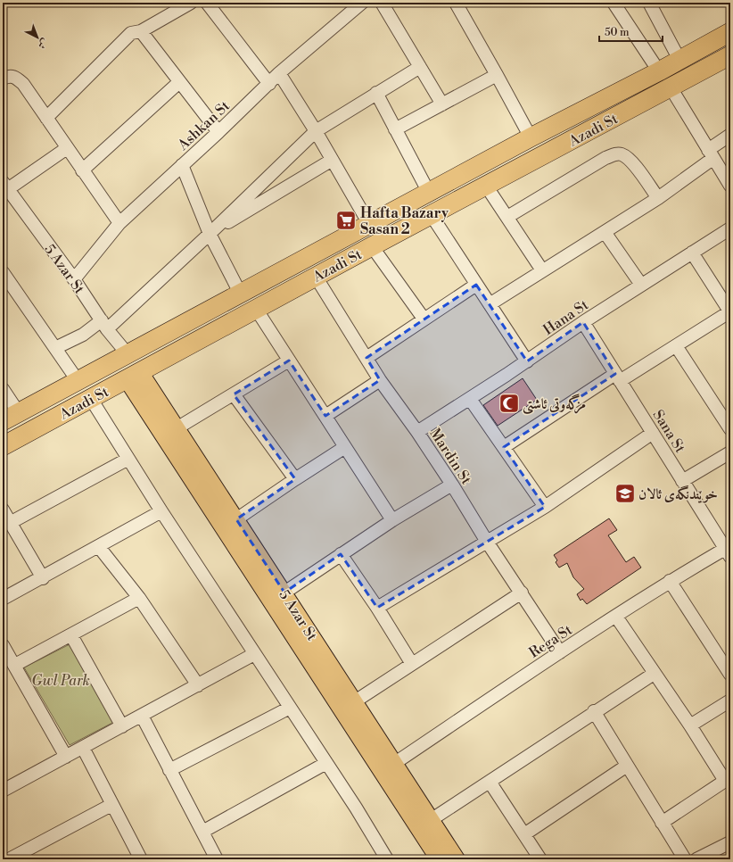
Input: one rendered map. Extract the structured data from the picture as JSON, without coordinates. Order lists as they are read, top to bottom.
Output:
{
  "streets": {
    "highway": ["Azadi St"],
    "main road": ["5 Azar St"],
    "street": [
      "Ashkan St",
      "Hana St",
      "Sana St",
      "Mardin St",
      "Rega St"
    ]
  },
  "crossings": [
    ["Ashkan St", "5 Azar St"],
    ["Azadi St", "5 Azar St"],
    ["Azadi St", "Mardin St"],
    ["5 Azar St", "Rega St"],
    ["Hana St", "Sana St"],
    ["Hana St", "Mardin St"],
    ["Sana St", "Rega St"],
    ["Mardin St", "Rega St"]
  ],
  "parks": ["Gwl Park"],
  "places": {
    "supermarket": ["Hafta Bazary Sasan 2"],
    "mosque": ["مزگەوتی ئاشتی"],
    "school or university": ["خوێندنگەی ئالان"]
  },
  "scale_bar": "50 m",
  "north": "bottom right"
}
